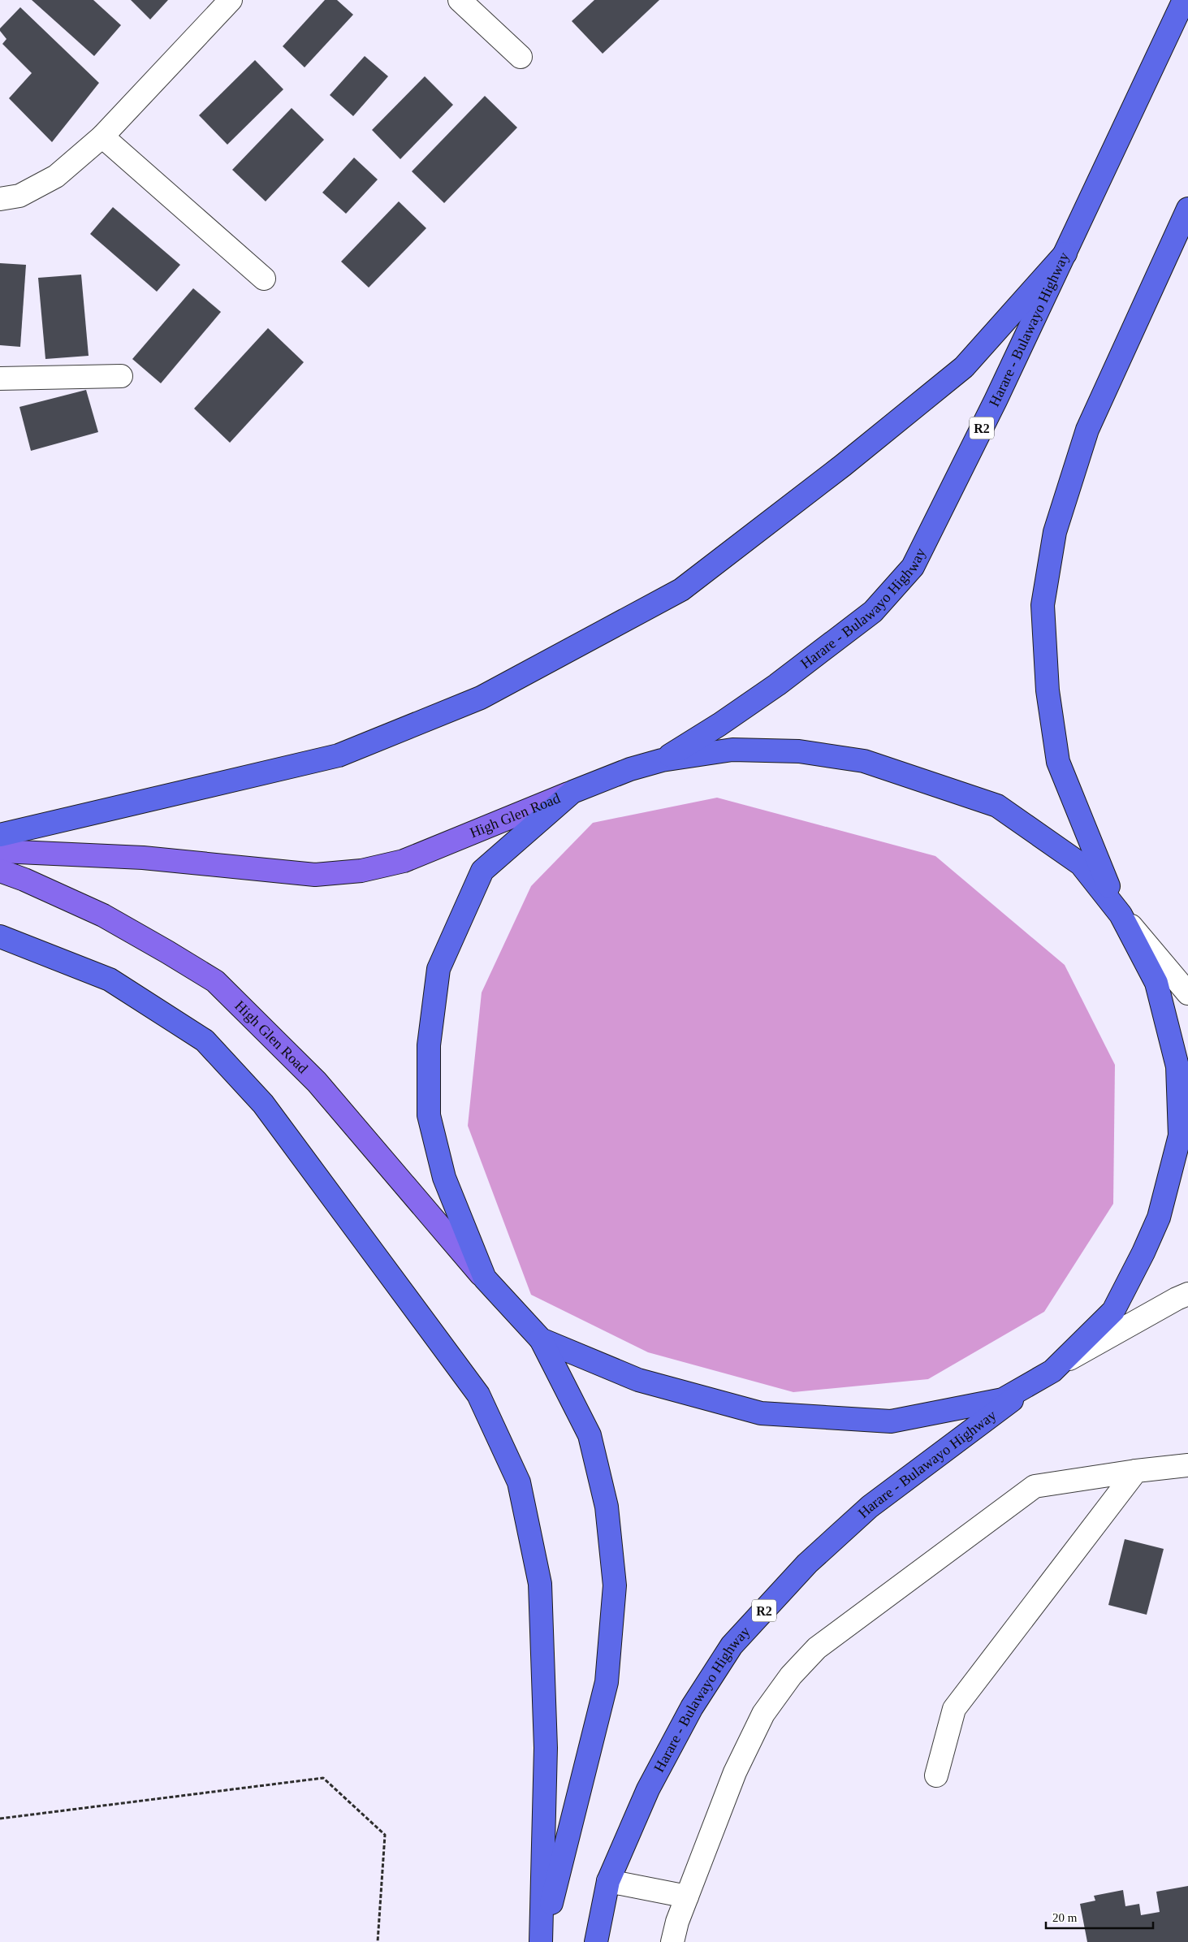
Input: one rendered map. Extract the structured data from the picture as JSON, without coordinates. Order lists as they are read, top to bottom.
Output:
{
  "streets": {
    "highway": ["Harare - Bulawayo Highway", "R2"],
    "main road": ["High Glen Road"]
  },
  "crossings": [
    ["Harare - Bulawayo Highway", "High Glen Road"]
  ],
  "scale_bar": "20 m"
}
